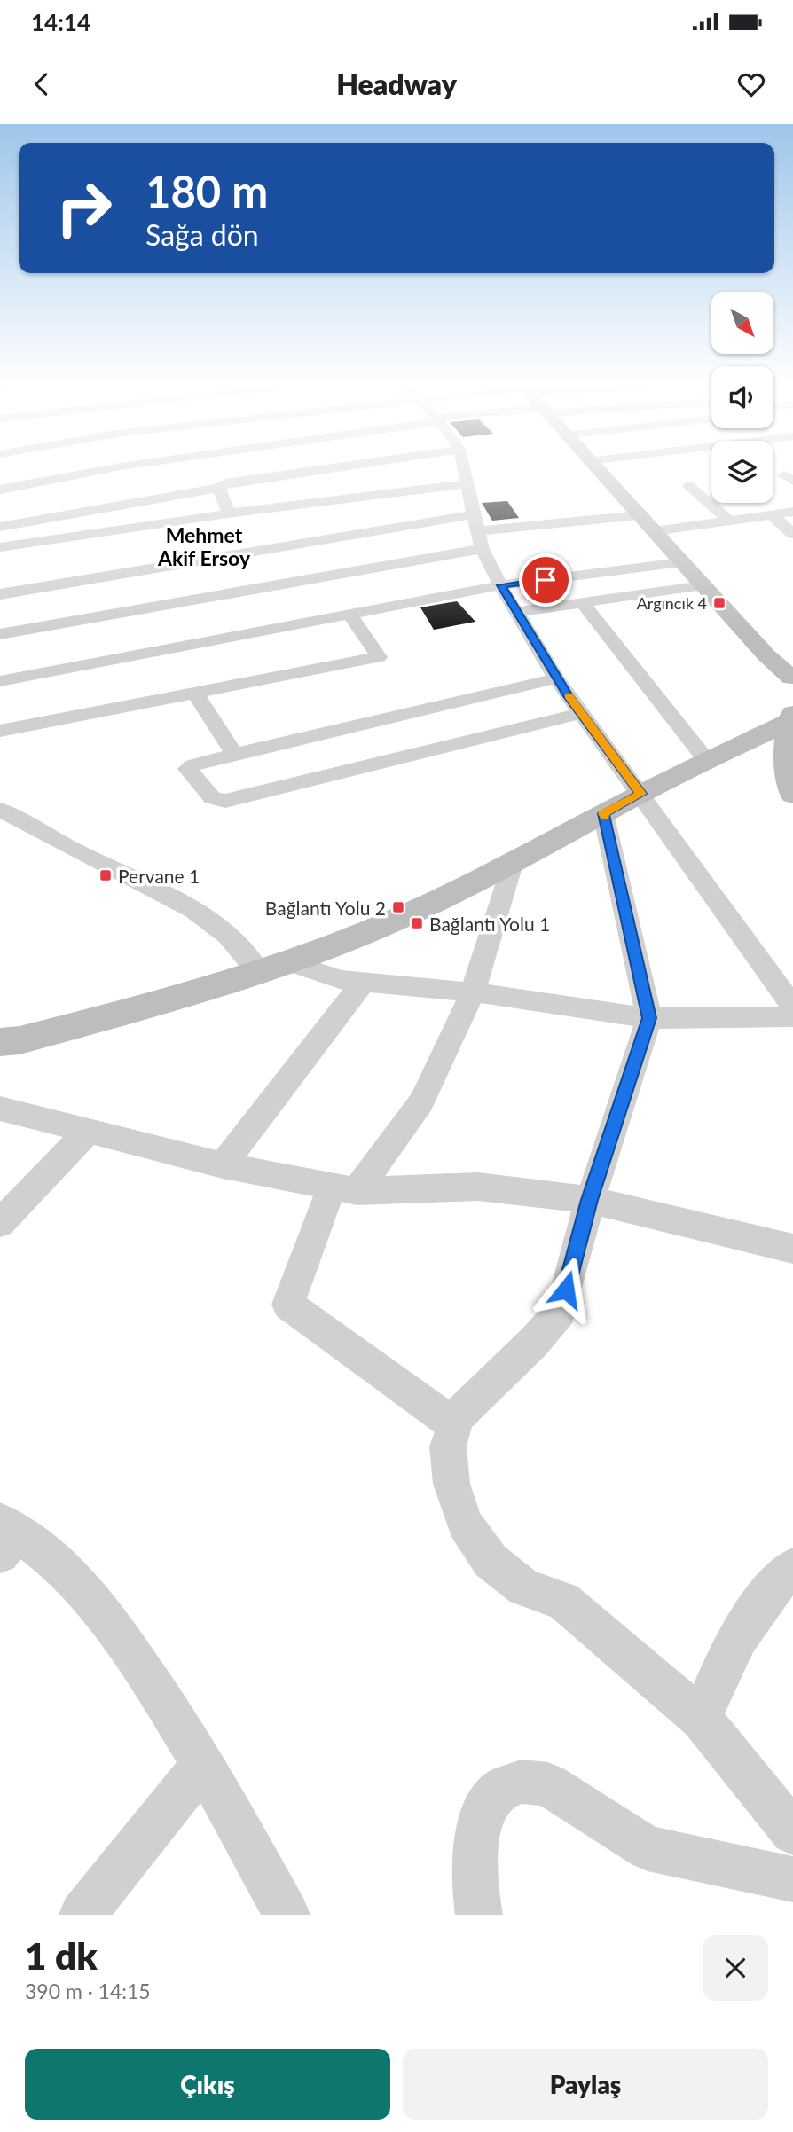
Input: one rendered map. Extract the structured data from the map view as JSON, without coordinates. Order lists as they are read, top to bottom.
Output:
{
  "districts": ["Mehmet Akif Ersoy"],
  "places": {
    "transit": [
      "Argıncık 4",
      "Pervane 1",
      "Bağlantı Yolu 2",
      "Bağlantı Yolu 1"
    ]
  },
  "north": "bottom right",
  "page": {
    "status": "14:14",
    "header": "Headway",
    "turn": ["180 m", "Sağa dön"],
    "heading": ["1 dk", "390 m · 14:15"],
    "buttons": ["Çıkış", "Paylaş"]
  }
}
